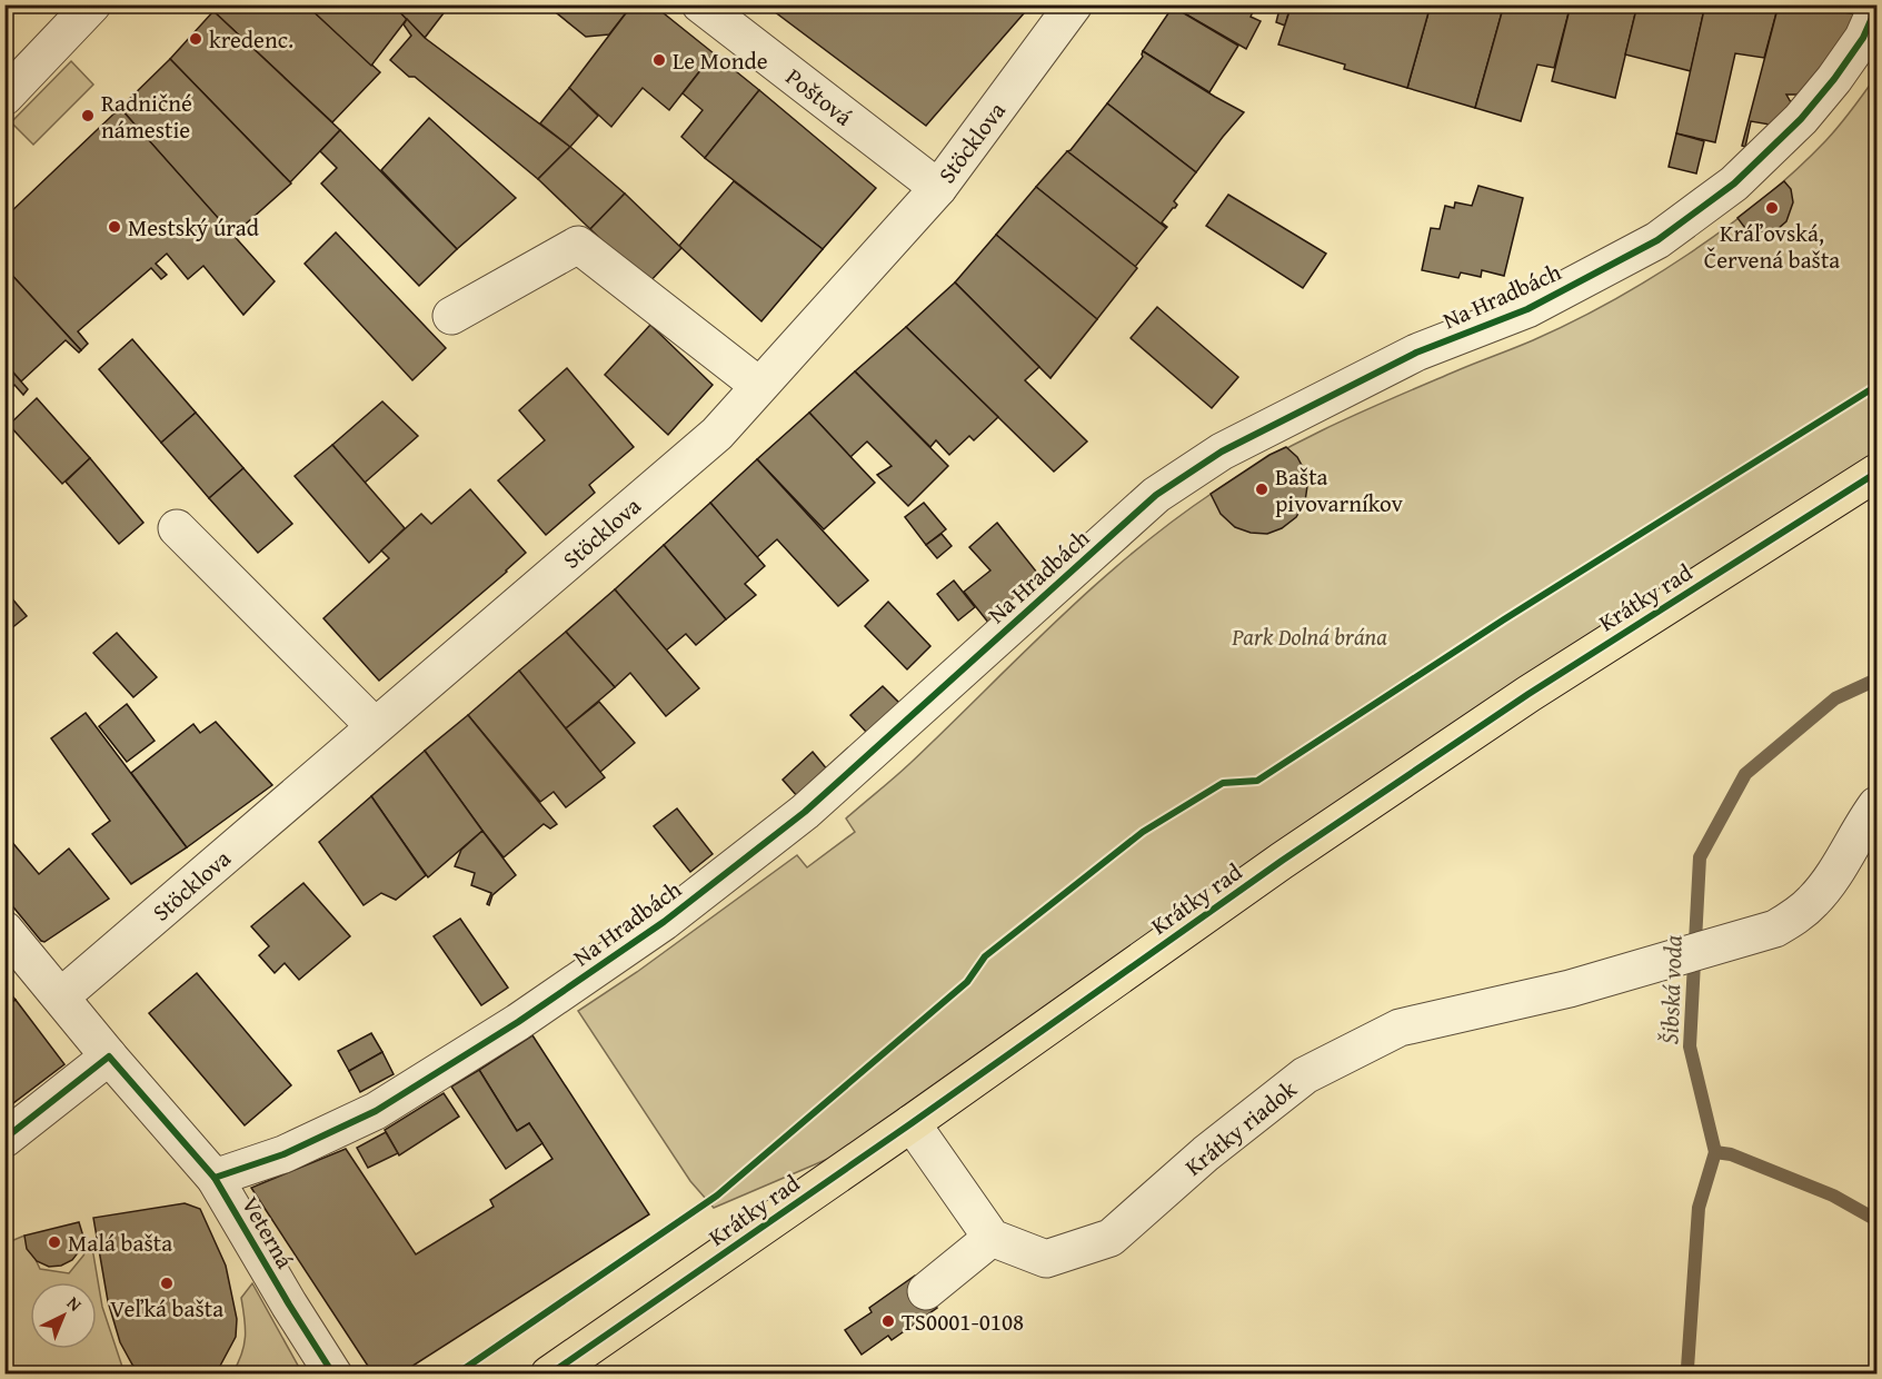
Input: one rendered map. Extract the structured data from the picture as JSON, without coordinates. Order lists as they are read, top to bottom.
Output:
{
  "streets": {
    "main road": ["Krátky rad"],
    "street": [
      "Poštová",
      "Stöcklova",
      "Na Hradbách",
      "Krátky riadok",
      "Veterná"
    ]
  },
  "crossings": [
    ["Poštová", "Stöcklova"],
    ["Stöcklova", "Veterná"],
    ["Na Hradbách", "Veterná"]
  ],
  "water": ["Šibská voda"],
  "parks": ["Park Dolná brána"],
  "places": [
    "kredenc.",
    "Le Monde",
    "Radničné námestie",
    "Kráľovská, Červená bašta",
    "Mestský úrad",
    "Bašta pivovarníkov",
    "Malá bašta",
    "Veľká bašta",
    "TS0001-0108"
  ],
  "north": "top right"
}
